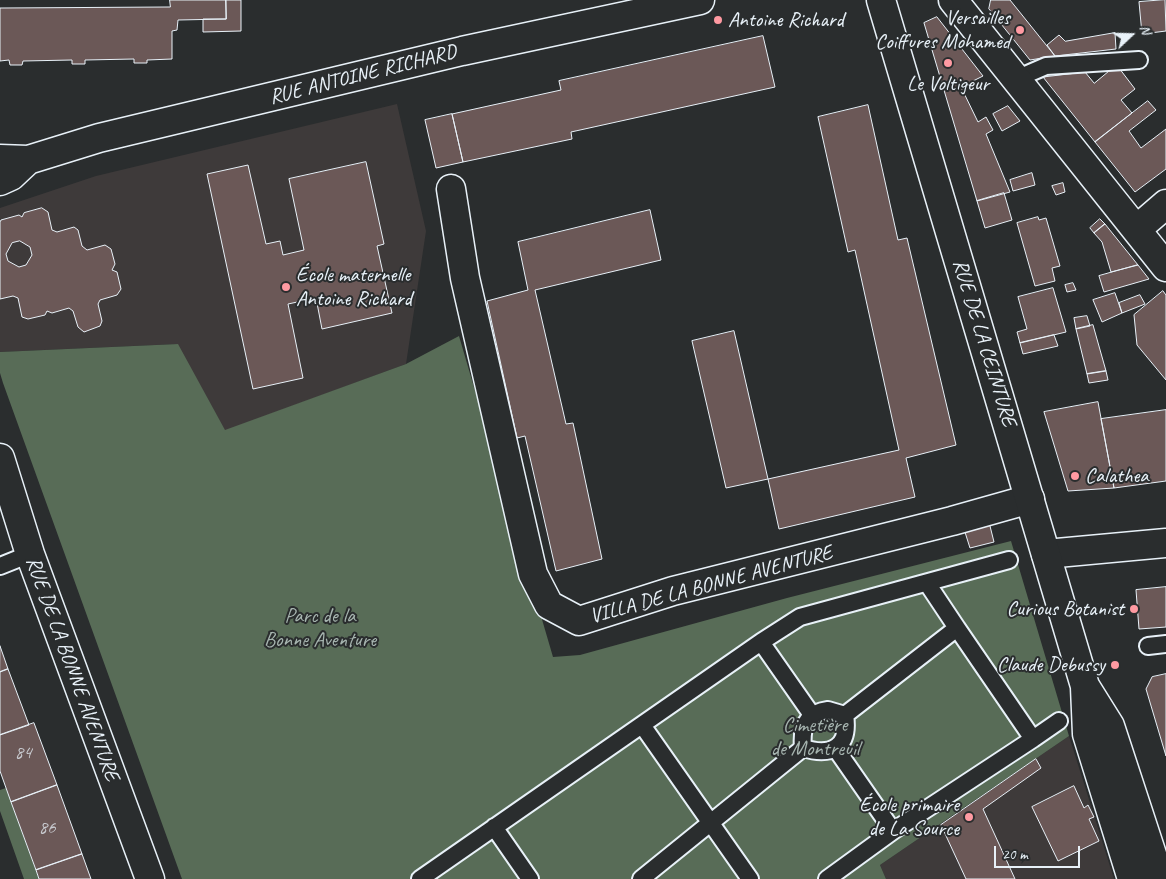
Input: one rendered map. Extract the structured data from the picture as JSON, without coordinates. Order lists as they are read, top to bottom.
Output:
{
  "streets": {
    "street": [
      "RUE ANTOINE RICHARD",
      "RUE DE LA CEINTURE",
      "VILLA DE LA BONNE AVENTURE",
      "RUE DE LA BONNE AVENTURE"
    ]
  },
  "crossings": [
    ["RUE DE LA CEINTURE", "VILLA DE LA BONNE AVENTURE"]
  ],
  "parks": ["Parc de la Bonne Aventure", "Cimetière de Montreuil"],
  "places": [
    "Antoine Richard",
    "Versailles Coiffures Mohamed",
    "Le Voltigeur",
    "École maternelle Antoine Richard",
    "Calathea",
    "Curious Botanist",
    "Claude Debussy",
    "École primaire de La Source"
  ],
  "house_numbers": ["84", "86"],
  "scale_bar": "20 m",
  "north": "right"
}
